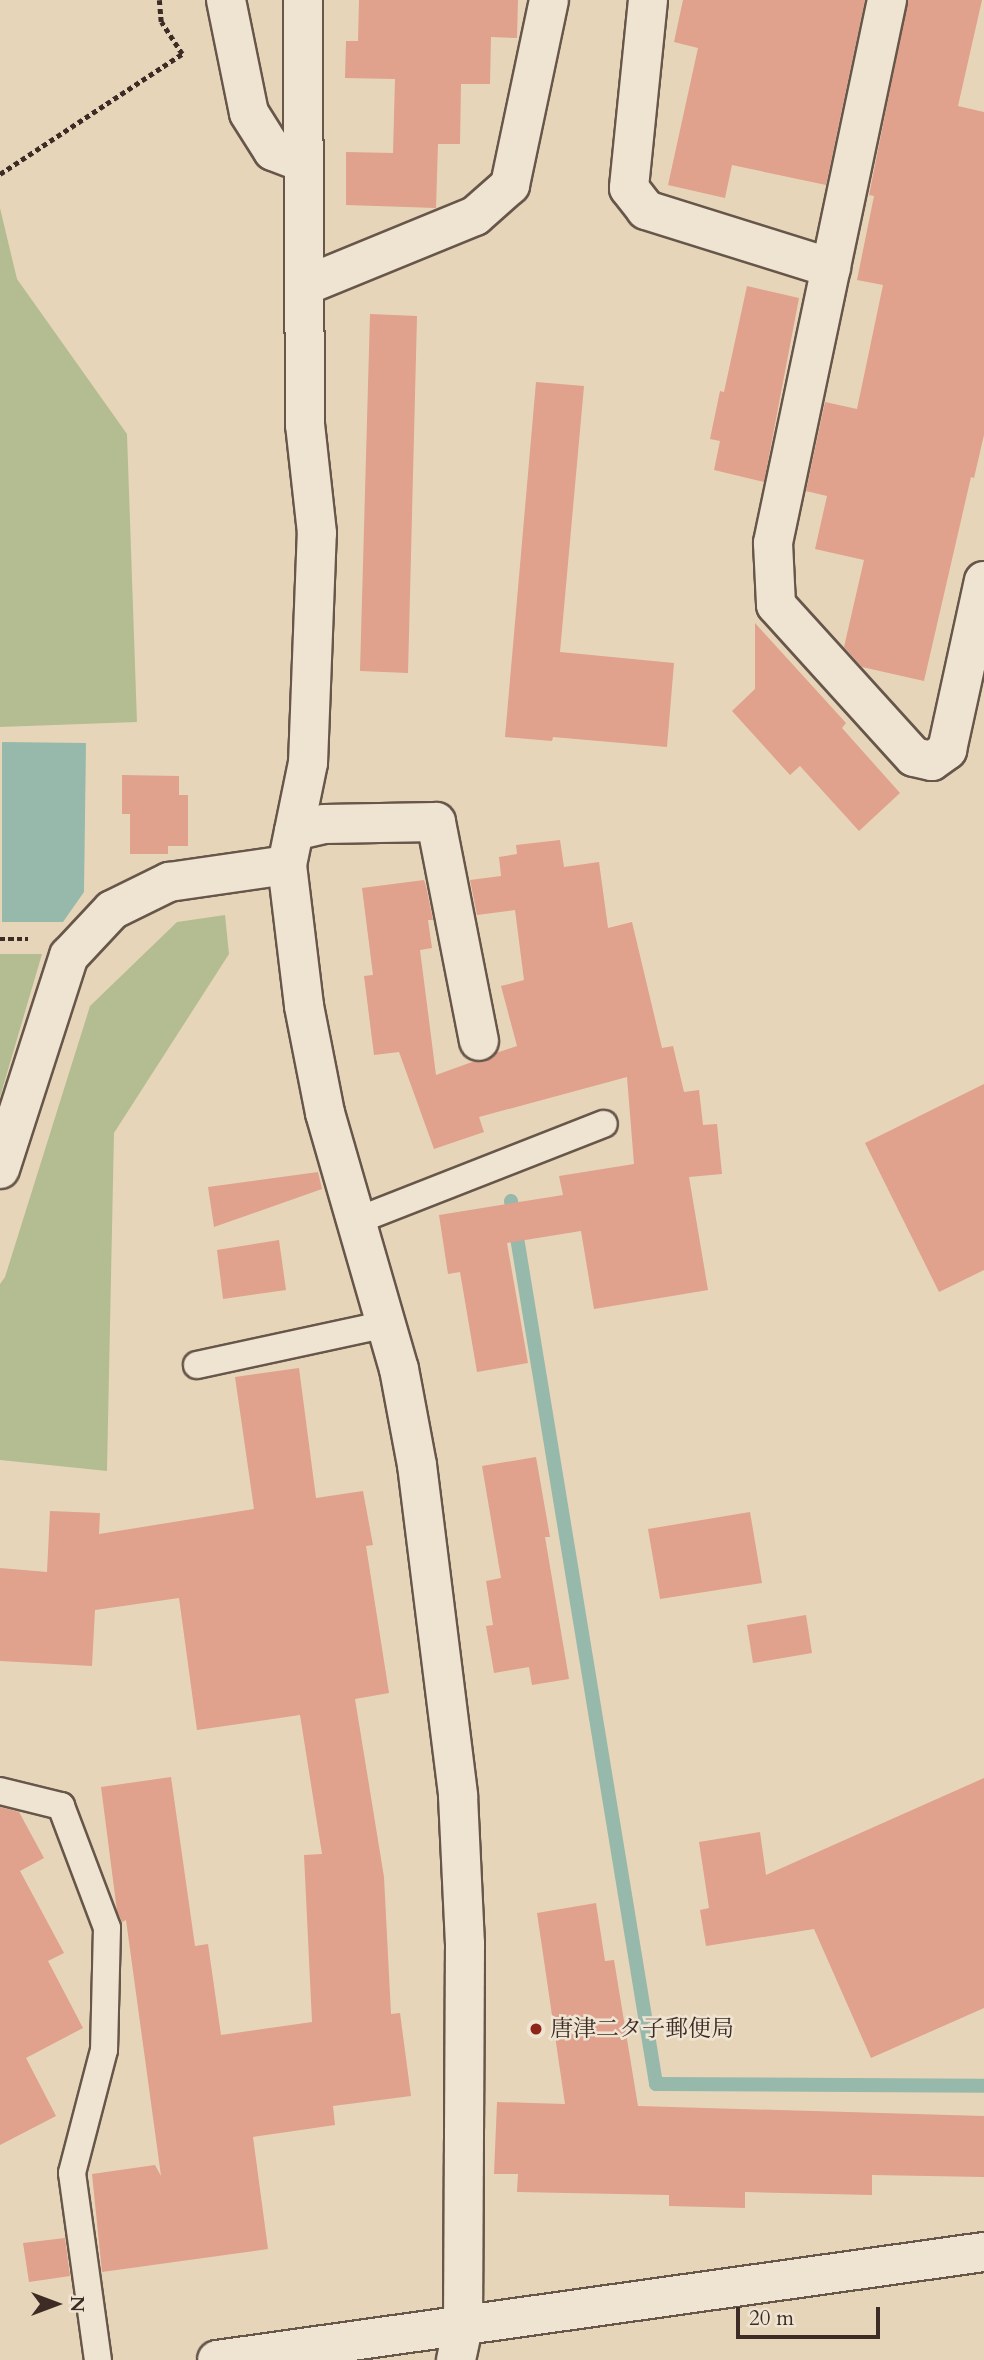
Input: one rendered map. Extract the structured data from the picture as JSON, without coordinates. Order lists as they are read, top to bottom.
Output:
{
  "places": ["唐津二タ子郵便局"],
  "scale_bar": "20 m",
  "north": "right"
}
